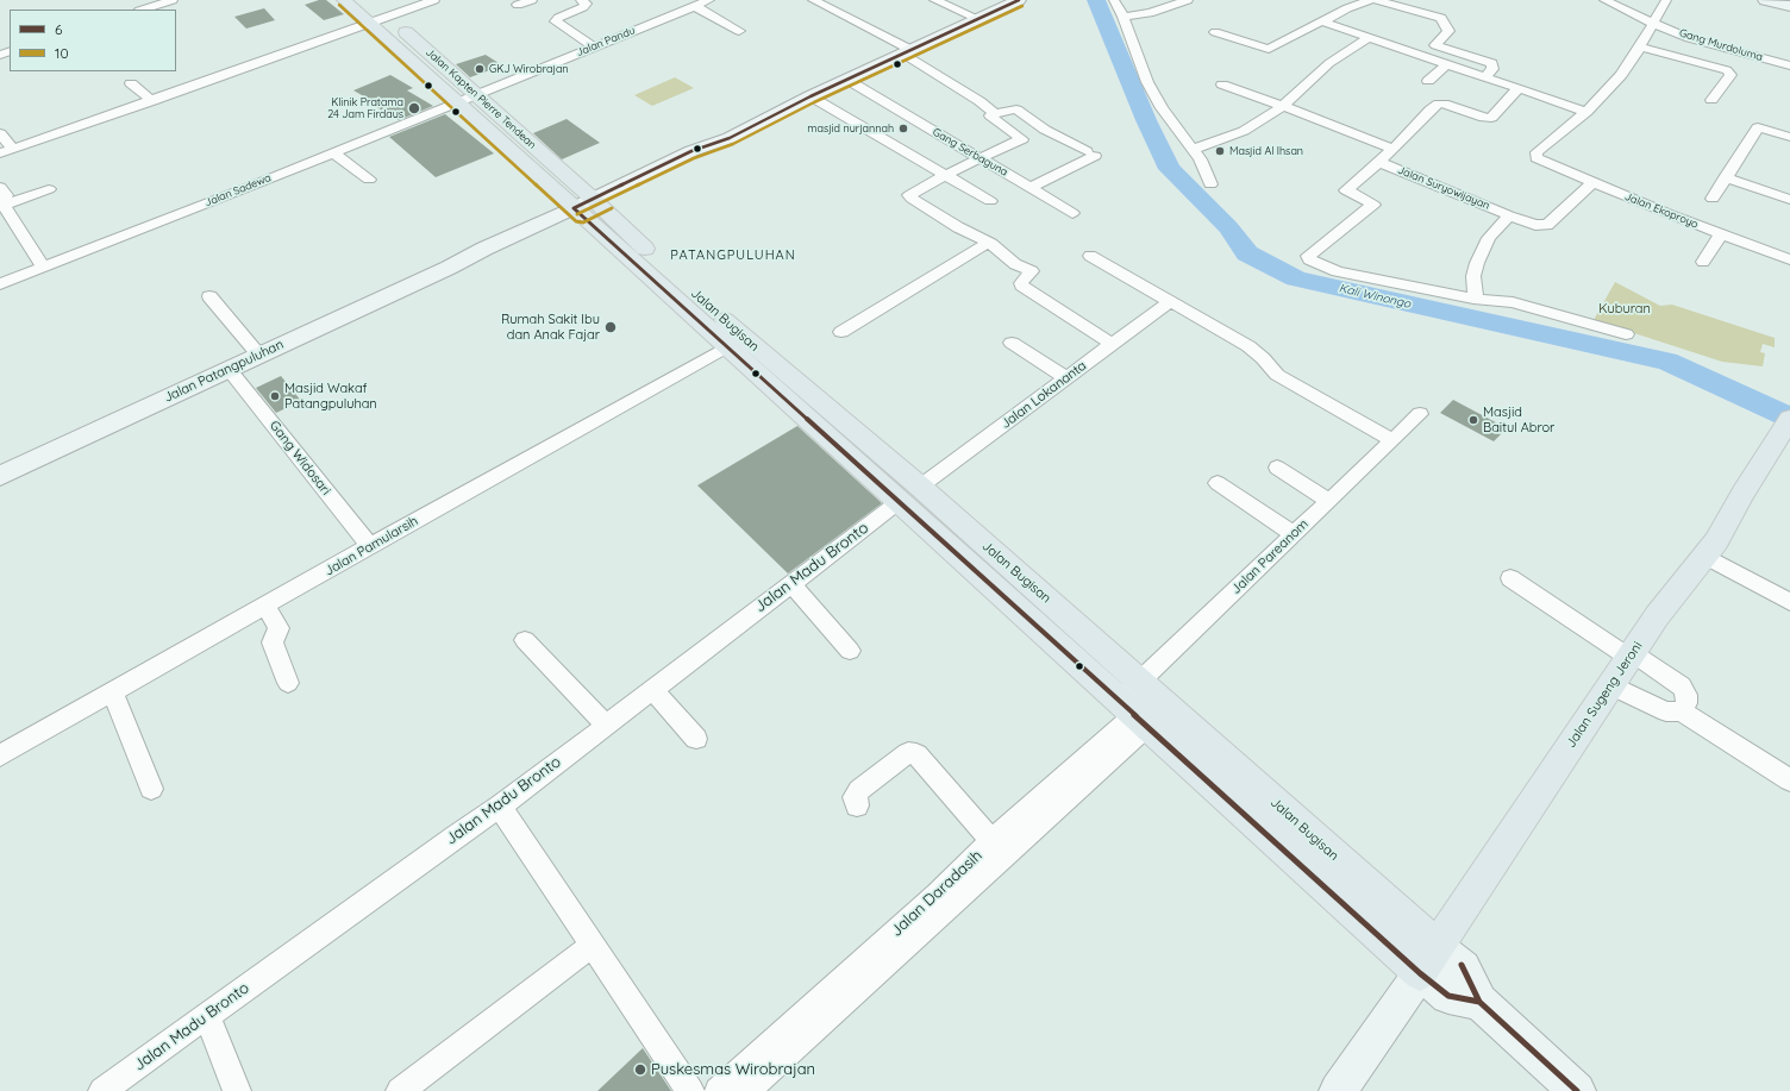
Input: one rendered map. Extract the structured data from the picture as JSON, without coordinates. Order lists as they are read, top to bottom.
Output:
{
  "streets": {
    "main road": ["Jalan Kapten Pierre Tendean", "Jalan Bugisan", "Jalan Sugeng Jeroni"],
    "street": [
      "Jalan Pandu",
      "Gang Murdoluma",
      "Gang Serbaguna",
      "Jalan Suryowijayan",
      "Jalan Sadewa",
      "Jalan Ekoproyo",
      "Jalan Patangpuluhan",
      "Jalan Lokananta",
      "Gang Widosari",
      "Jalan Pamularsih",
      "Jalan Pareanom",
      "Jalan Madu Bronto",
      "Jalan Daradasih"
    ]
  },
  "crossings": [
    ["Jalan Pandu", "Jalan Kapten Pierre Tendean"],
    ["Jalan Pandu", "Jalan Sadewa"],
    ["Jalan Kapten Pierre Tendean", "Jalan Sadewa"],
    ["Jalan Kapten Pierre Tendean", "Jalan Bugisan"],
    ["Jalan Kapten Pierre Tendean", "Jalan Patangpuluhan"],
    ["Gang Serbaguna", "Jalan Patangpuluhan"],
    ["Jalan Suryowijayan", "Jalan Ekoproyo"],
    ["Jalan Bugisan", "Jalan Patangpuluhan"],
    ["Jalan Bugisan", "Jalan Lokananta"],
    ["Jalan Bugisan", "Jalan Pamularsih"],
    ["Jalan Bugisan", "Jalan Pareanom"],
    ["Jalan Bugisan", "Jalan Madu Bronto"],
    ["Jalan Bugisan", "Jalan Sugeng Jeroni"],
    ["Jalan Bugisan", "Jalan Daradasih"],
    ["Jalan Patangpuluhan", "Gang Widosari"],
    ["Gang Widosari", "Jalan Pamularsih"],
    ["Jalan Pareanom", "Jalan Daradasih"]
  ],
  "districts": ["PATANGPULUHAN"],
  "water": ["Kali Winongo"],
  "parks": ["Kuburan"],
  "places": [
    "GKJ Wirobrajan",
    "Klinik Pratama 24 Jam Firdaus",
    "masjid nurjannah",
    "Masjid Al Ihsan",
    "Rumah Sakit Ibu dan Anak Fajar",
    "Masjid Wakaf Patangpuluhan",
    "Masjid Baitul Abror",
    "Puskesmas Wirobrajan"
  ],
  "lines": ["transit line 6", "transit line 10"],
  "legend": ["6", "10"]
}
